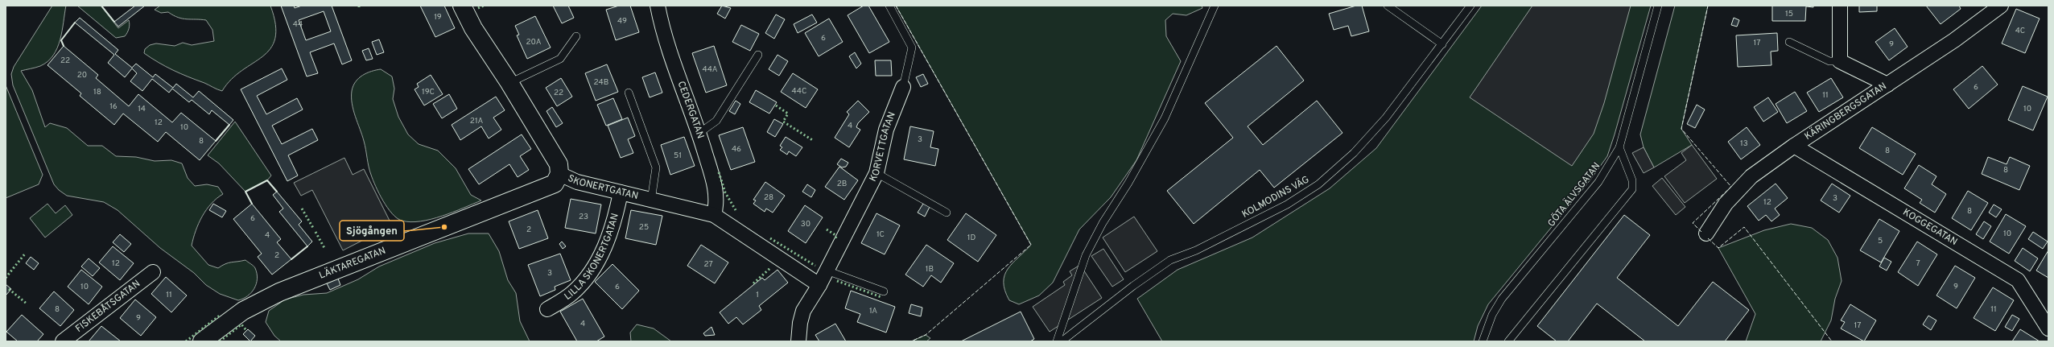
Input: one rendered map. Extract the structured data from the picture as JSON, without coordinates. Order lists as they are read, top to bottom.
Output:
{
  "streets": {
    "street": [
      "CEDERGATAN",
      "KÄRINGBERGSGATAN",
      "KORVETTGATAN",
      "SKONERTGATAN",
      "KOGGEGATAN",
      "LILLA SKONERTGATAN",
      "LÄKTAREGATAN",
      "FISKEBÅTSGATAN"
    ],
    "lane": ["GÖTA ÄLVSGATAN", "KOLMODINS VÄG"]
  },
  "crossings": [
    ["CEDERGATAN", "SKONERTGATAN"],
    ["KÄRINGBERGSGATAN", "KOGGEGATAN"],
    ["KORVETTGATAN", "SKONERTGATAN"],
    ["SKONERTGATAN", "LILLA SKONERTGATAN"],
    ["SKONERTGATAN", "LÄKTAREGATAN"]
  ],
  "places": ["Sjögången"],
  "house_numbers": [
    "15",
    "19",
    "49",
    "44",
    "4C",
    "6",
    "20A",
    "17",
    "9",
    "22",
    "44A",
    "20",
    "24B",
    "6",
    "44C",
    "18",
    "19C",
    "22",
    "11",
    "16",
    "14",
    "10",
    "21A",
    "12",
    "4",
    "10",
    "3",
    "8",
    "13",
    "46",
    "8",
    "51",
    "8",
    "2B",
    "28",
    "3",
    "12",
    "8",
    "23",
    "6",
    "30",
    "25",
    "2",
    "10",
    "1C",
    "4",
    "1D",
    "5",
    "2",
    "12",
    "7",
    "27",
    "1B",
    "3",
    "10",
    "6",
    "9",
    "11",
    "1",
    "8",
    "11",
    "1A",
    "9",
    "4",
    "17"
  ]
}
